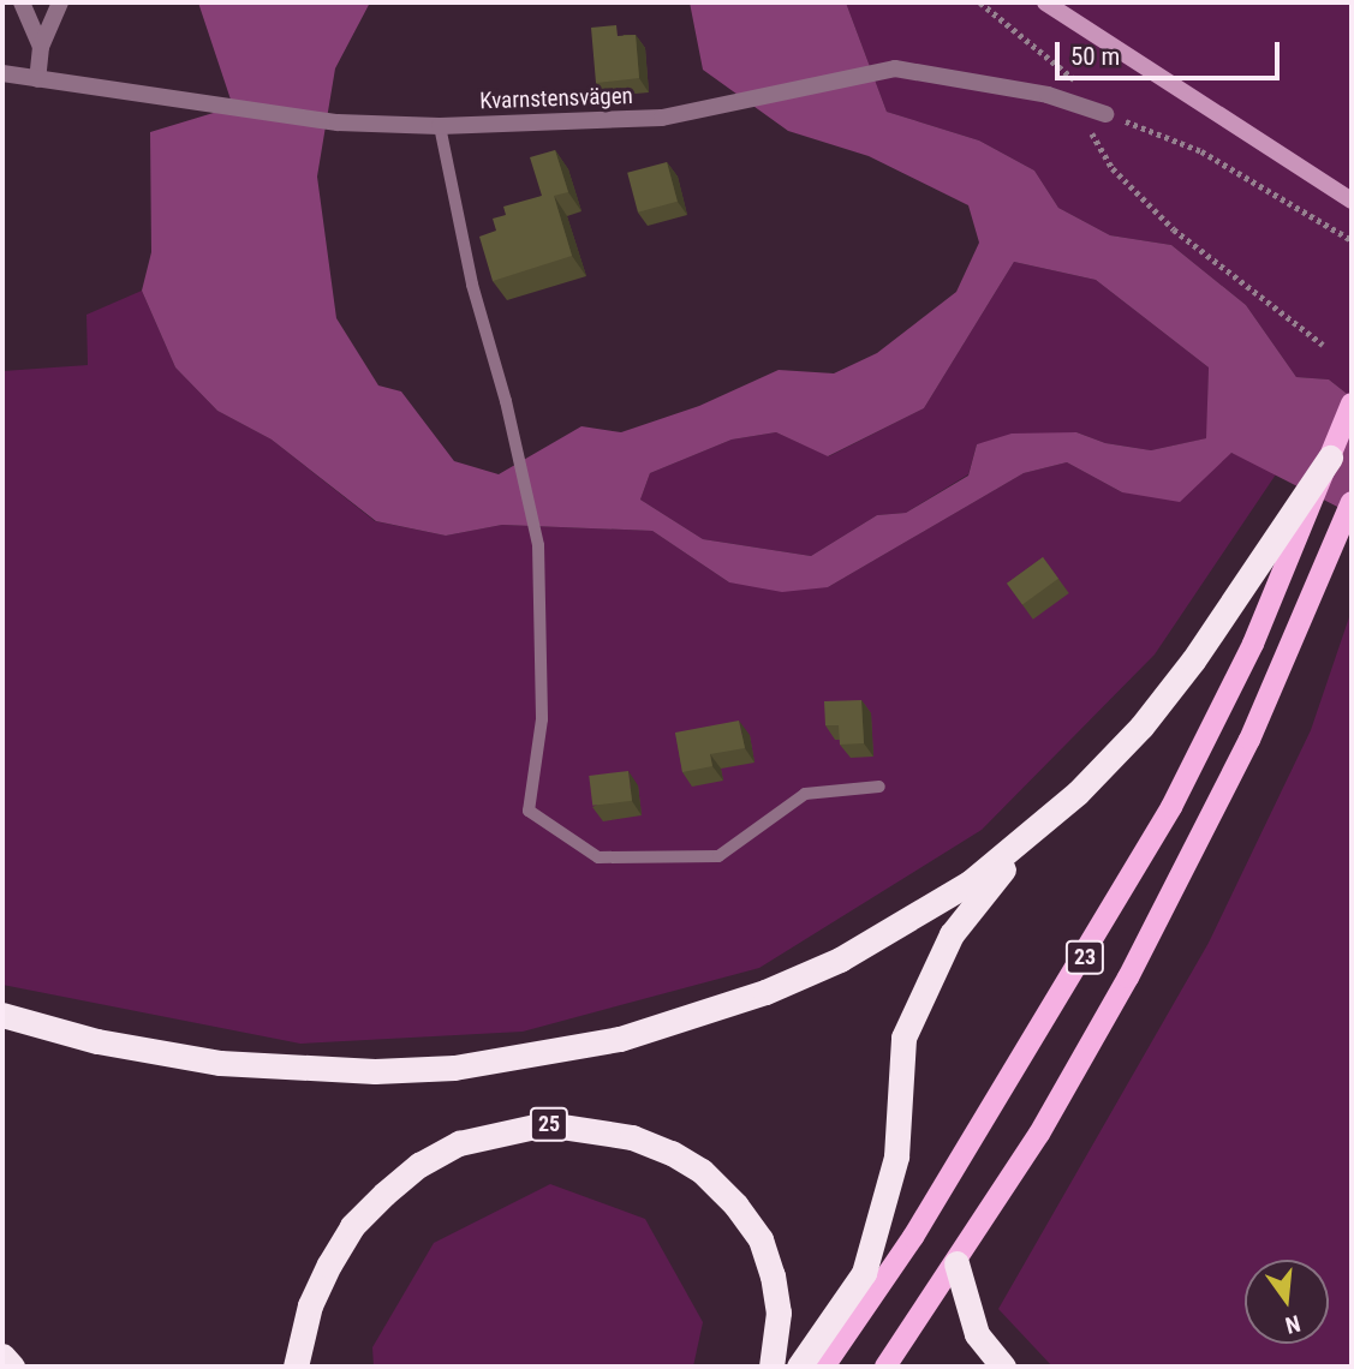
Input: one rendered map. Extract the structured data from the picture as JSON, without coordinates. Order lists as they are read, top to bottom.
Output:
{
  "streets": {
    "highway": ["25"],
    "main road": ["23"],
    "street": ["Kvarnstensvägen"]
  },
  "scale_bar": "50 m",
  "north": "bottom"
}
